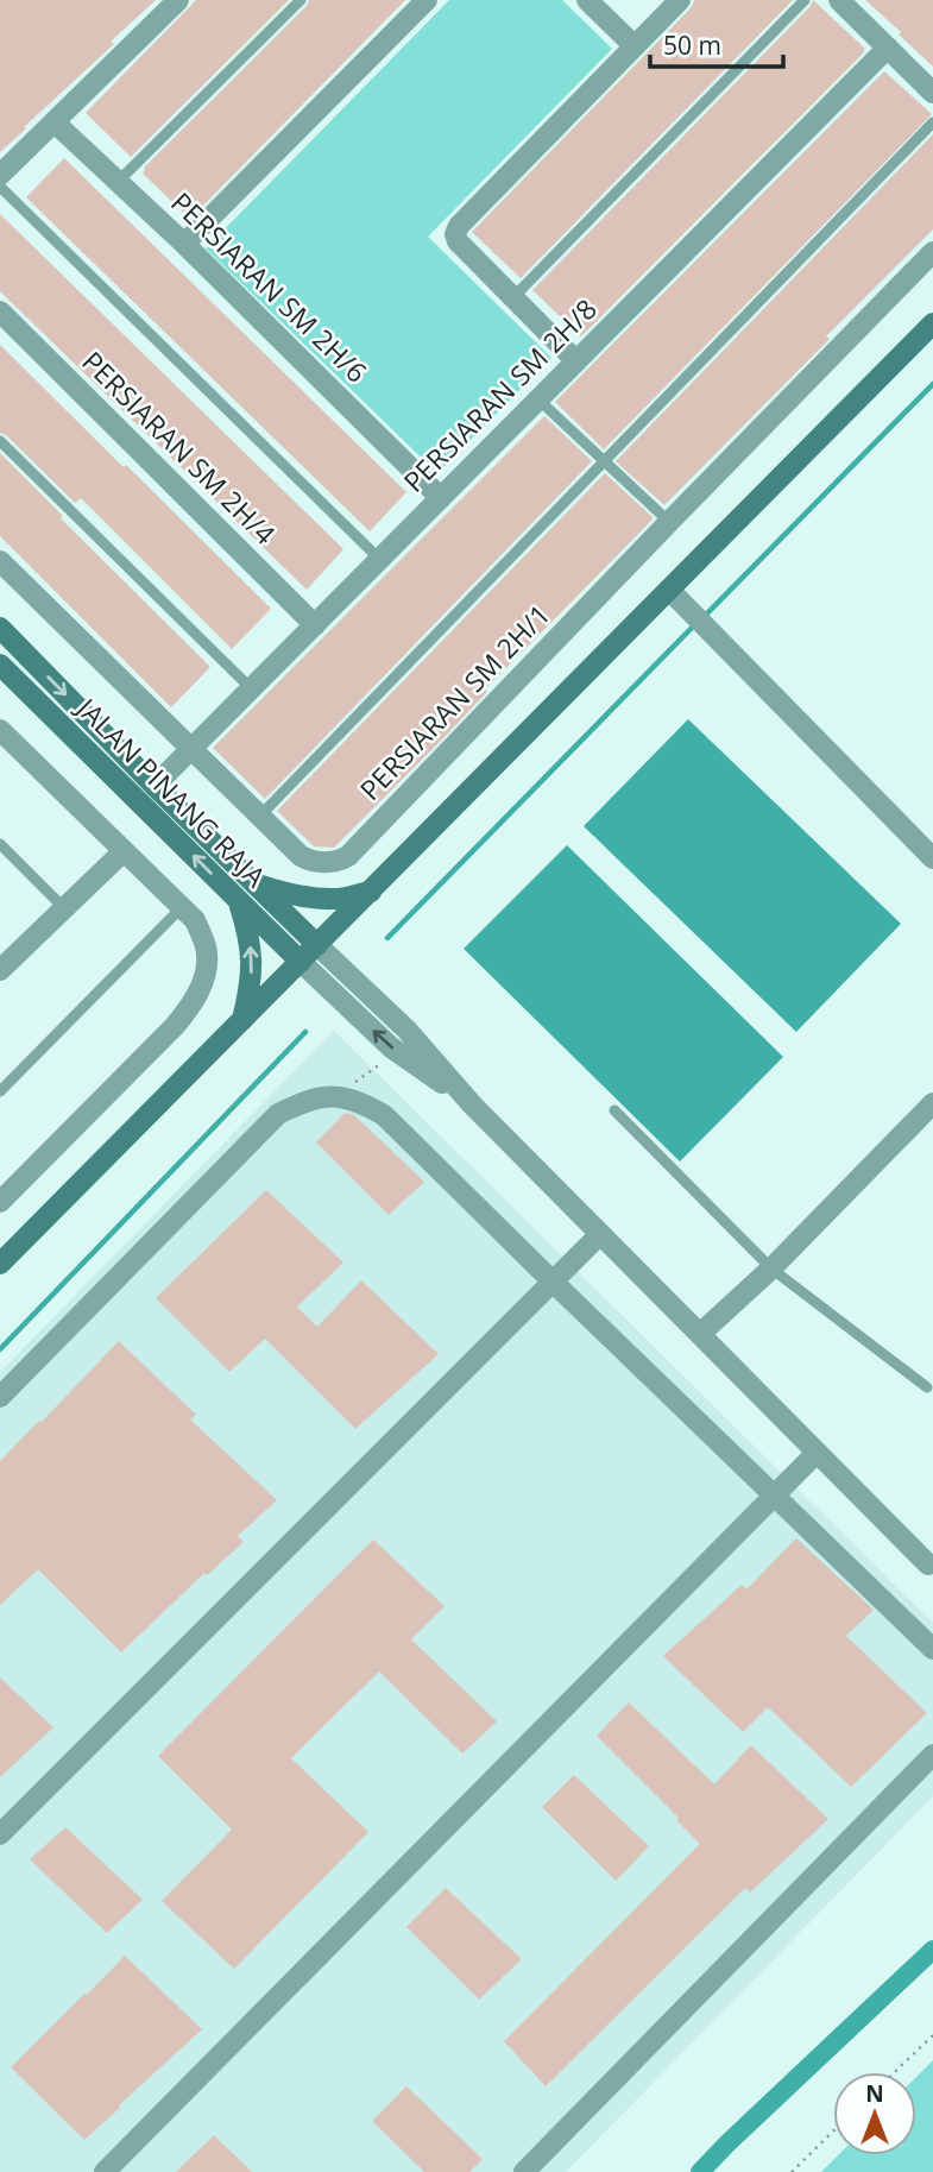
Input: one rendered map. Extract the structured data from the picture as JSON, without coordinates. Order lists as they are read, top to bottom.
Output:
{
  "streets": {
    "street": [
      "PERSIARAN SM 2H/6",
      "PERSIARAN SM 2H/8",
      "PERSIARAN SM 2H/4",
      "PERSIARAN SM 2H/1",
      "JALAN PINANG RAJA"
    ]
  },
  "crossings": [
    ["PERSIARAN SM 2H/6", "PERSIARAN SM 2H/8"],
    ["PERSIARAN SM 2H/8", "PERSIARAN SM 2H/4"],
    ["PERSIARAN SM 2H/8", "PERSIARAN SM 2H/1"]
  ],
  "scale_bar": "50 m",
  "north": "top"
}
